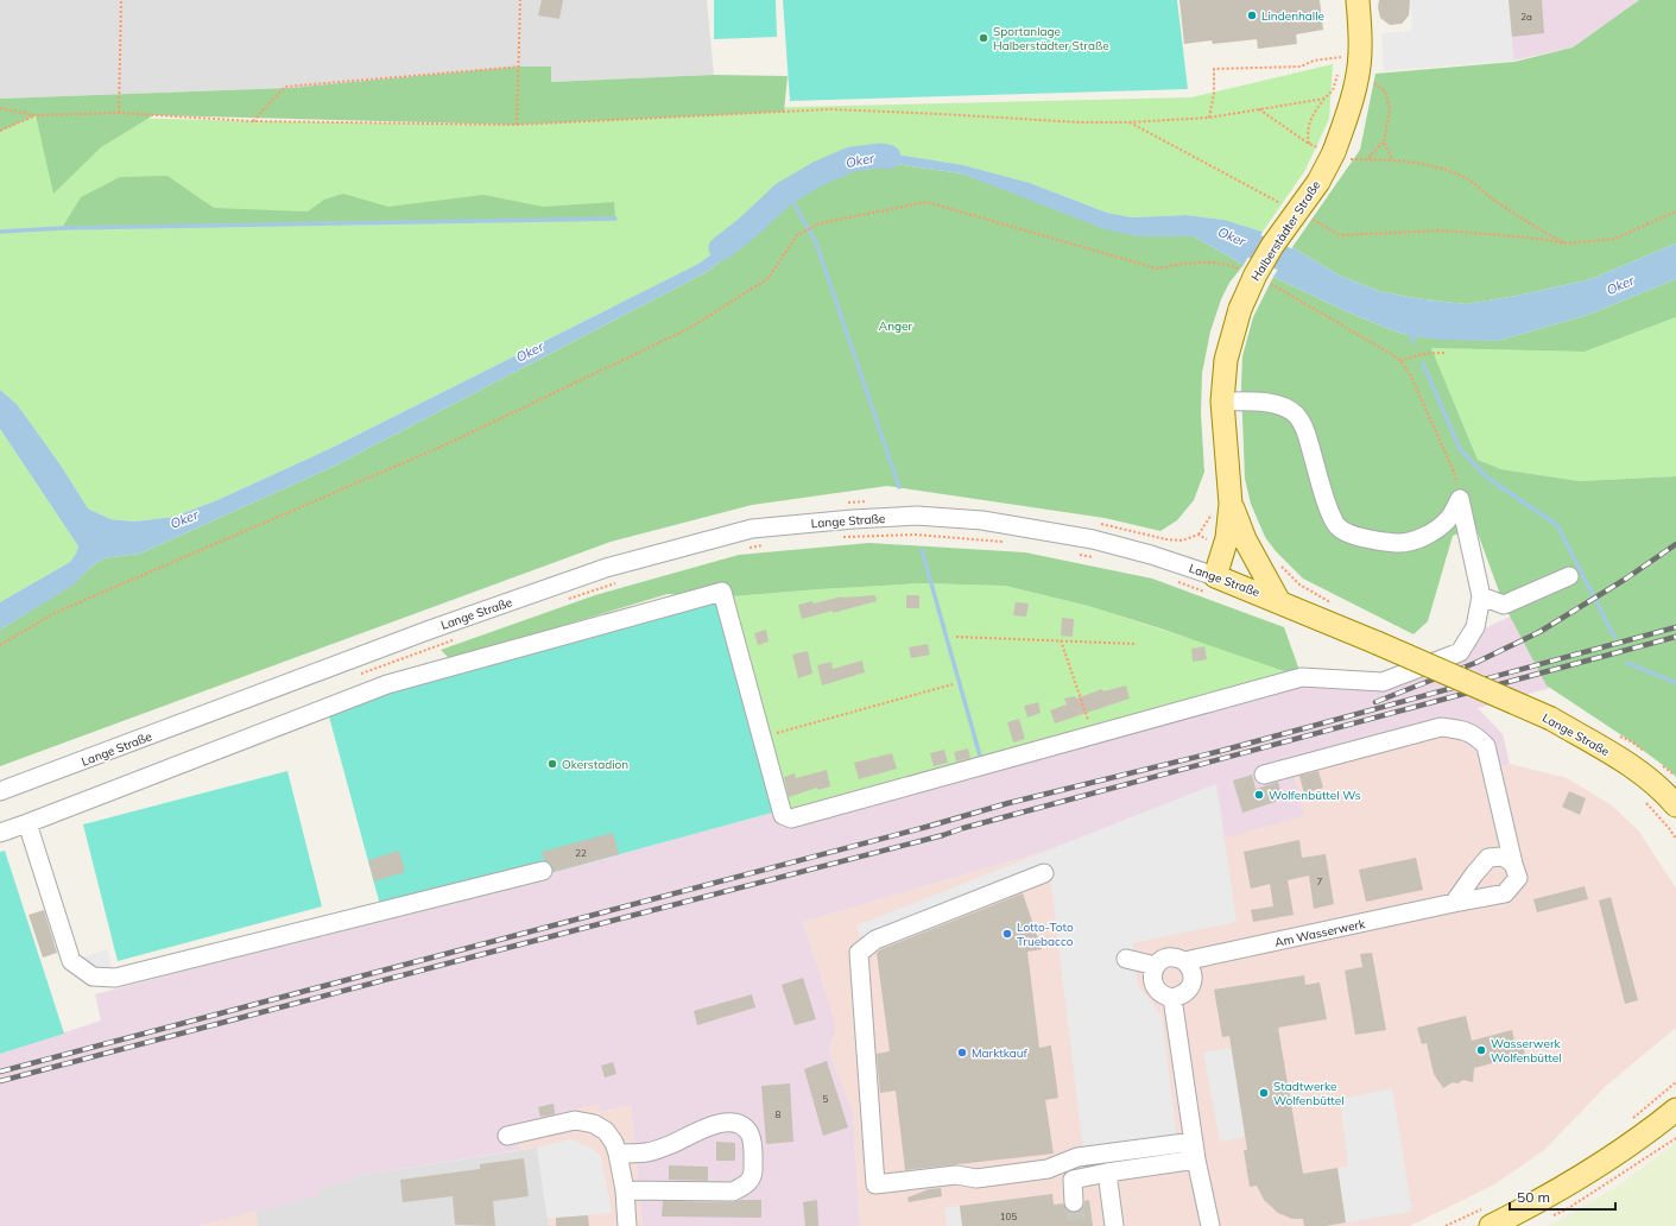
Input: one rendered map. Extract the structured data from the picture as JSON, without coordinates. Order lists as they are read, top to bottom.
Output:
{
  "streets": {
    "main road": ["Halberstädter Straße", "Lange Straße"],
    "street": ["Am Wasserwerk"]
  },
  "crossings": [
    ["Halberstädter Straße", "Lange Straße"]
  ],
  "water": ["Oker"],
  "parks": ["Anger"],
  "places": [
    "Lindenhalle",
    "Sportanlage Halberstädter Straße",
    "Okerstadion",
    "Wolfenbüttel Ws",
    "Lotto-Toto Truebacco",
    "Wasserwerk Wolfenbüttel",
    "Marktkauf",
    "Stadtwerke Wolfenbüttel"
  ],
  "house_numbers": [
    "2a",
    "22",
    "7",
    "5",
    "8",
    "105"
  ],
  "scale_bar": "50 m"
}
